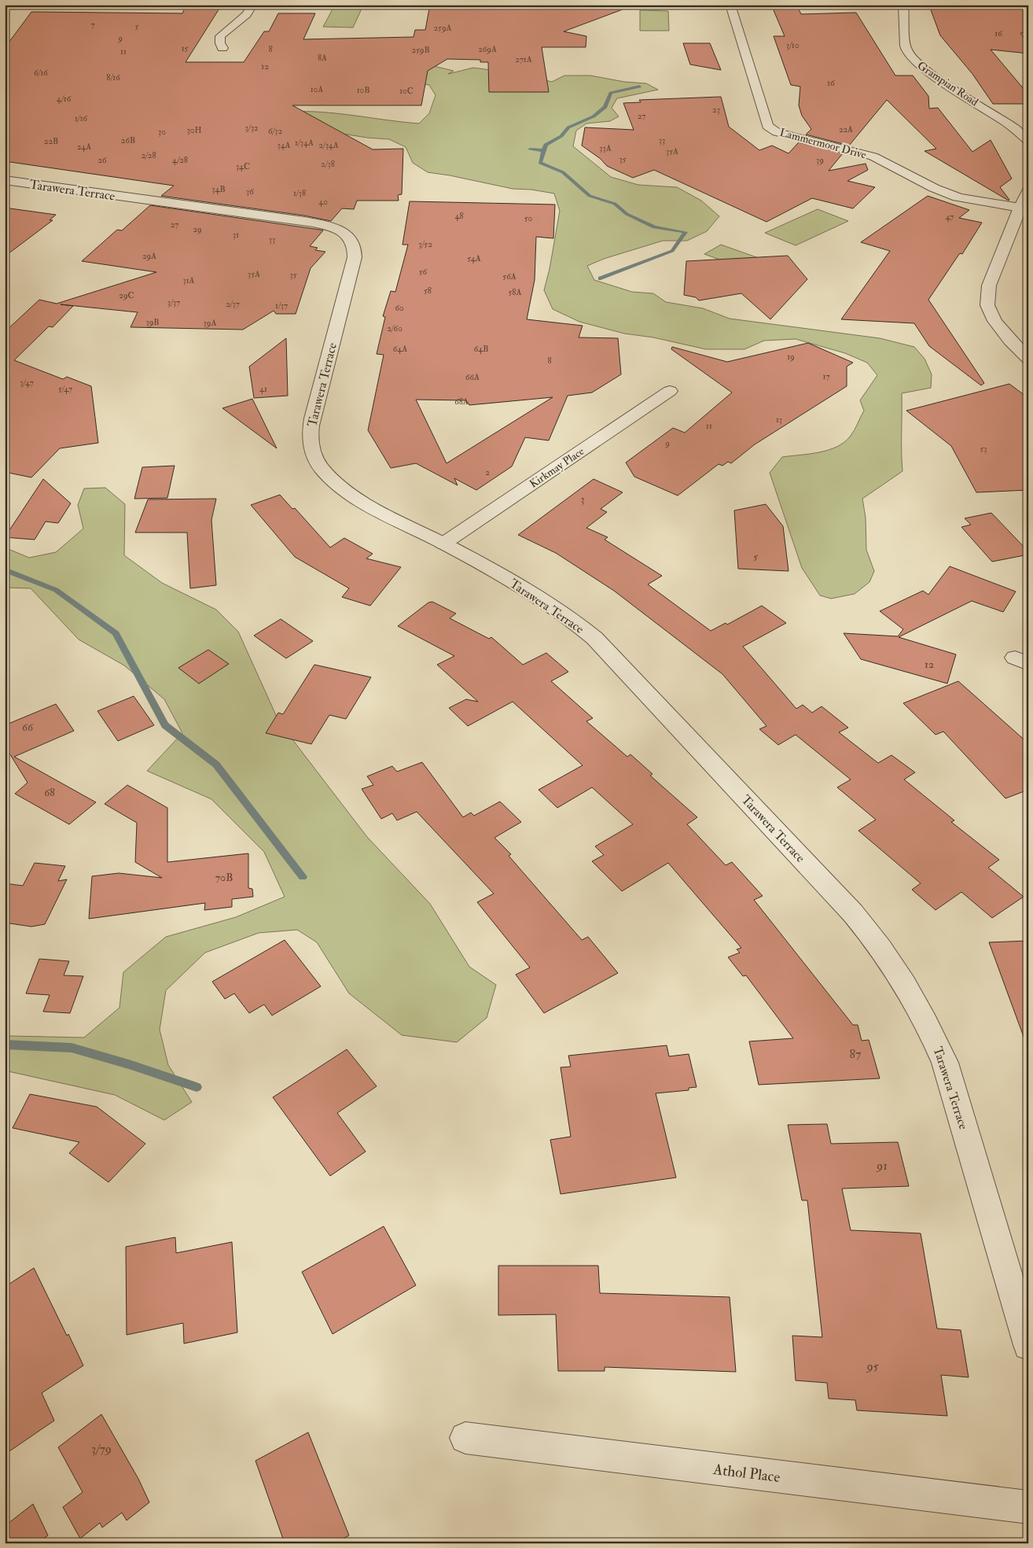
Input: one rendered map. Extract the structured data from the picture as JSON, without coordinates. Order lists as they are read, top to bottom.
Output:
{
  "streets": {
    "street": [
      "Grampian Road",
      "Lammermoor Drive",
      "Tarawera Terrace",
      "Kirkmay Place",
      "Athol Place"
    ]
  },
  "crossings": [
    ["Tarawera Terrace", "Kirkmay Place"]
  ],
  "house_numbers": [
    "7",
    "5",
    "259A",
    "16",
    "9",
    "3/10",
    "15",
    "8",
    "269A",
    "259B",
    "11",
    "8A",
    "271A",
    "12",
    "6/16",
    "8/16",
    "16",
    "10A",
    "10B",
    "10C",
    "4/16",
    "23",
    "27",
    "1/16",
    "3/32",
    "22A",
    "30H",
    "6/32",
    "30",
    "26B",
    "33",
    "22B",
    "1/34A",
    "34A",
    "2/34A",
    "24A",
    "33A",
    "35A",
    "2/28",
    "35",
    "26",
    "4/28",
    "39",
    "2/38",
    "34C",
    "34B",
    "36",
    "1/38",
    "40",
    "48",
    "47",
    "50",
    "27",
    "29",
    "31",
    "33",
    "3/52",
    "29A",
    "54A",
    "56",
    "35A",
    "35",
    "56A",
    "31A",
    "58",
    "58A",
    "29C",
    "3/37",
    "2/37",
    "1/37",
    "60",
    "39B",
    "39A",
    "2/60",
    "64A",
    "64B",
    "19",
    "8",
    "17",
    "66A",
    "3/47",
    "5/47",
    "41",
    "68A",
    "13",
    "11",
    "9",
    "53",
    "2",
    "3",
    "5",
    "12",
    "66",
    "68",
    "70B",
    "87",
    "91",
    "95",
    "3/79"
  ]
}
